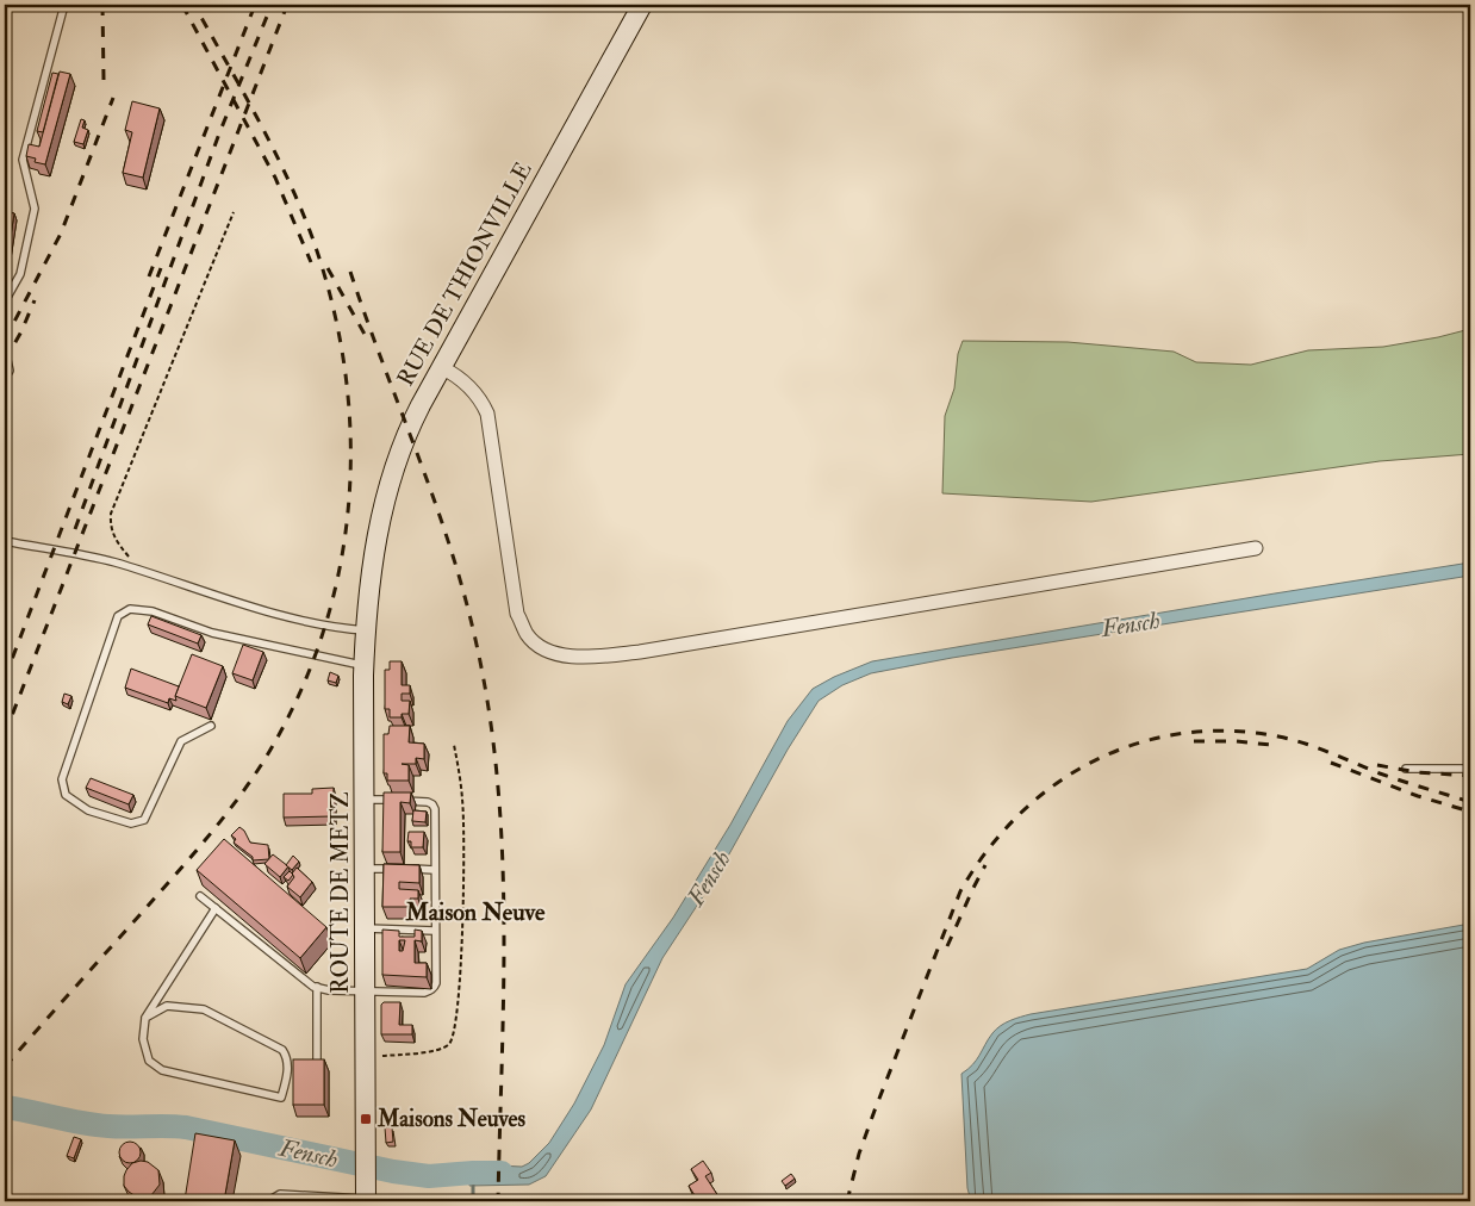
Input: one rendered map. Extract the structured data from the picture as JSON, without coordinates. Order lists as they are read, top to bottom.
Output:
{
  "streets": {
    "main road": ["RUE DE THIONVILLE", "ROUTE DE METZ"]
  },
  "crossings": [
    ["RUE DE THIONVILLE", "ROUTE DE METZ"]
  ],
  "districts": ["Maison Neuve"],
  "water": ["Fensch"],
  "places": {
    "transit": ["Maisons Neuves"]
  }
}
